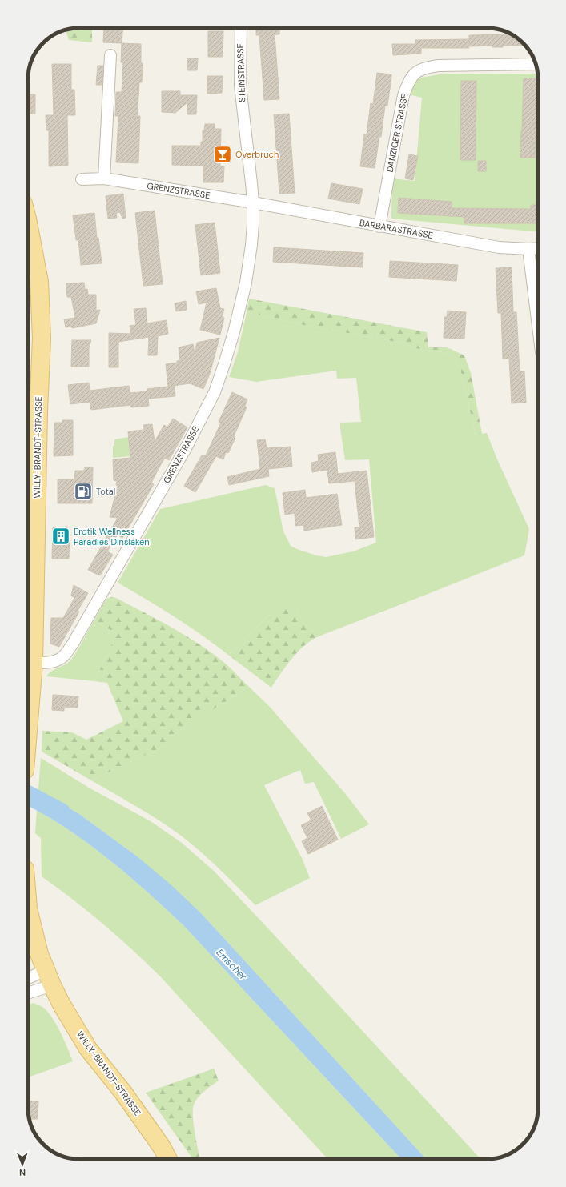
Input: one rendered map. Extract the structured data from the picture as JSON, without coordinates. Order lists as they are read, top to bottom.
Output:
{
  "streets": {
    "main road": ["WILLY-BRANDT-STRASSE"],
    "street": [
      "STEINSTRASSE",
      "DANZIGER STRASSE",
      "GRENZSTRASSE",
      "BARBARASTRASSE"
    ]
  },
  "crossings": [
    ["STEINSTRASSE", "GRENZSTRASSE"],
    ["DANZIGER STRASSE", "BARBARASTRASSE"],
    ["GRENZSTRASSE", "BARBARASTRASSE"],
    ["GRENZSTRASSE", "WILLY-BRANDT-STRASSE"]
  ],
  "water": ["Emscher"],
  "places": {
    "bar": ["Overbruch"],
    "fuel station": ["Total"],
    "building": ["Erotik Wellness Paradies Dinslaken"]
  },
  "north": "bottom"
}
